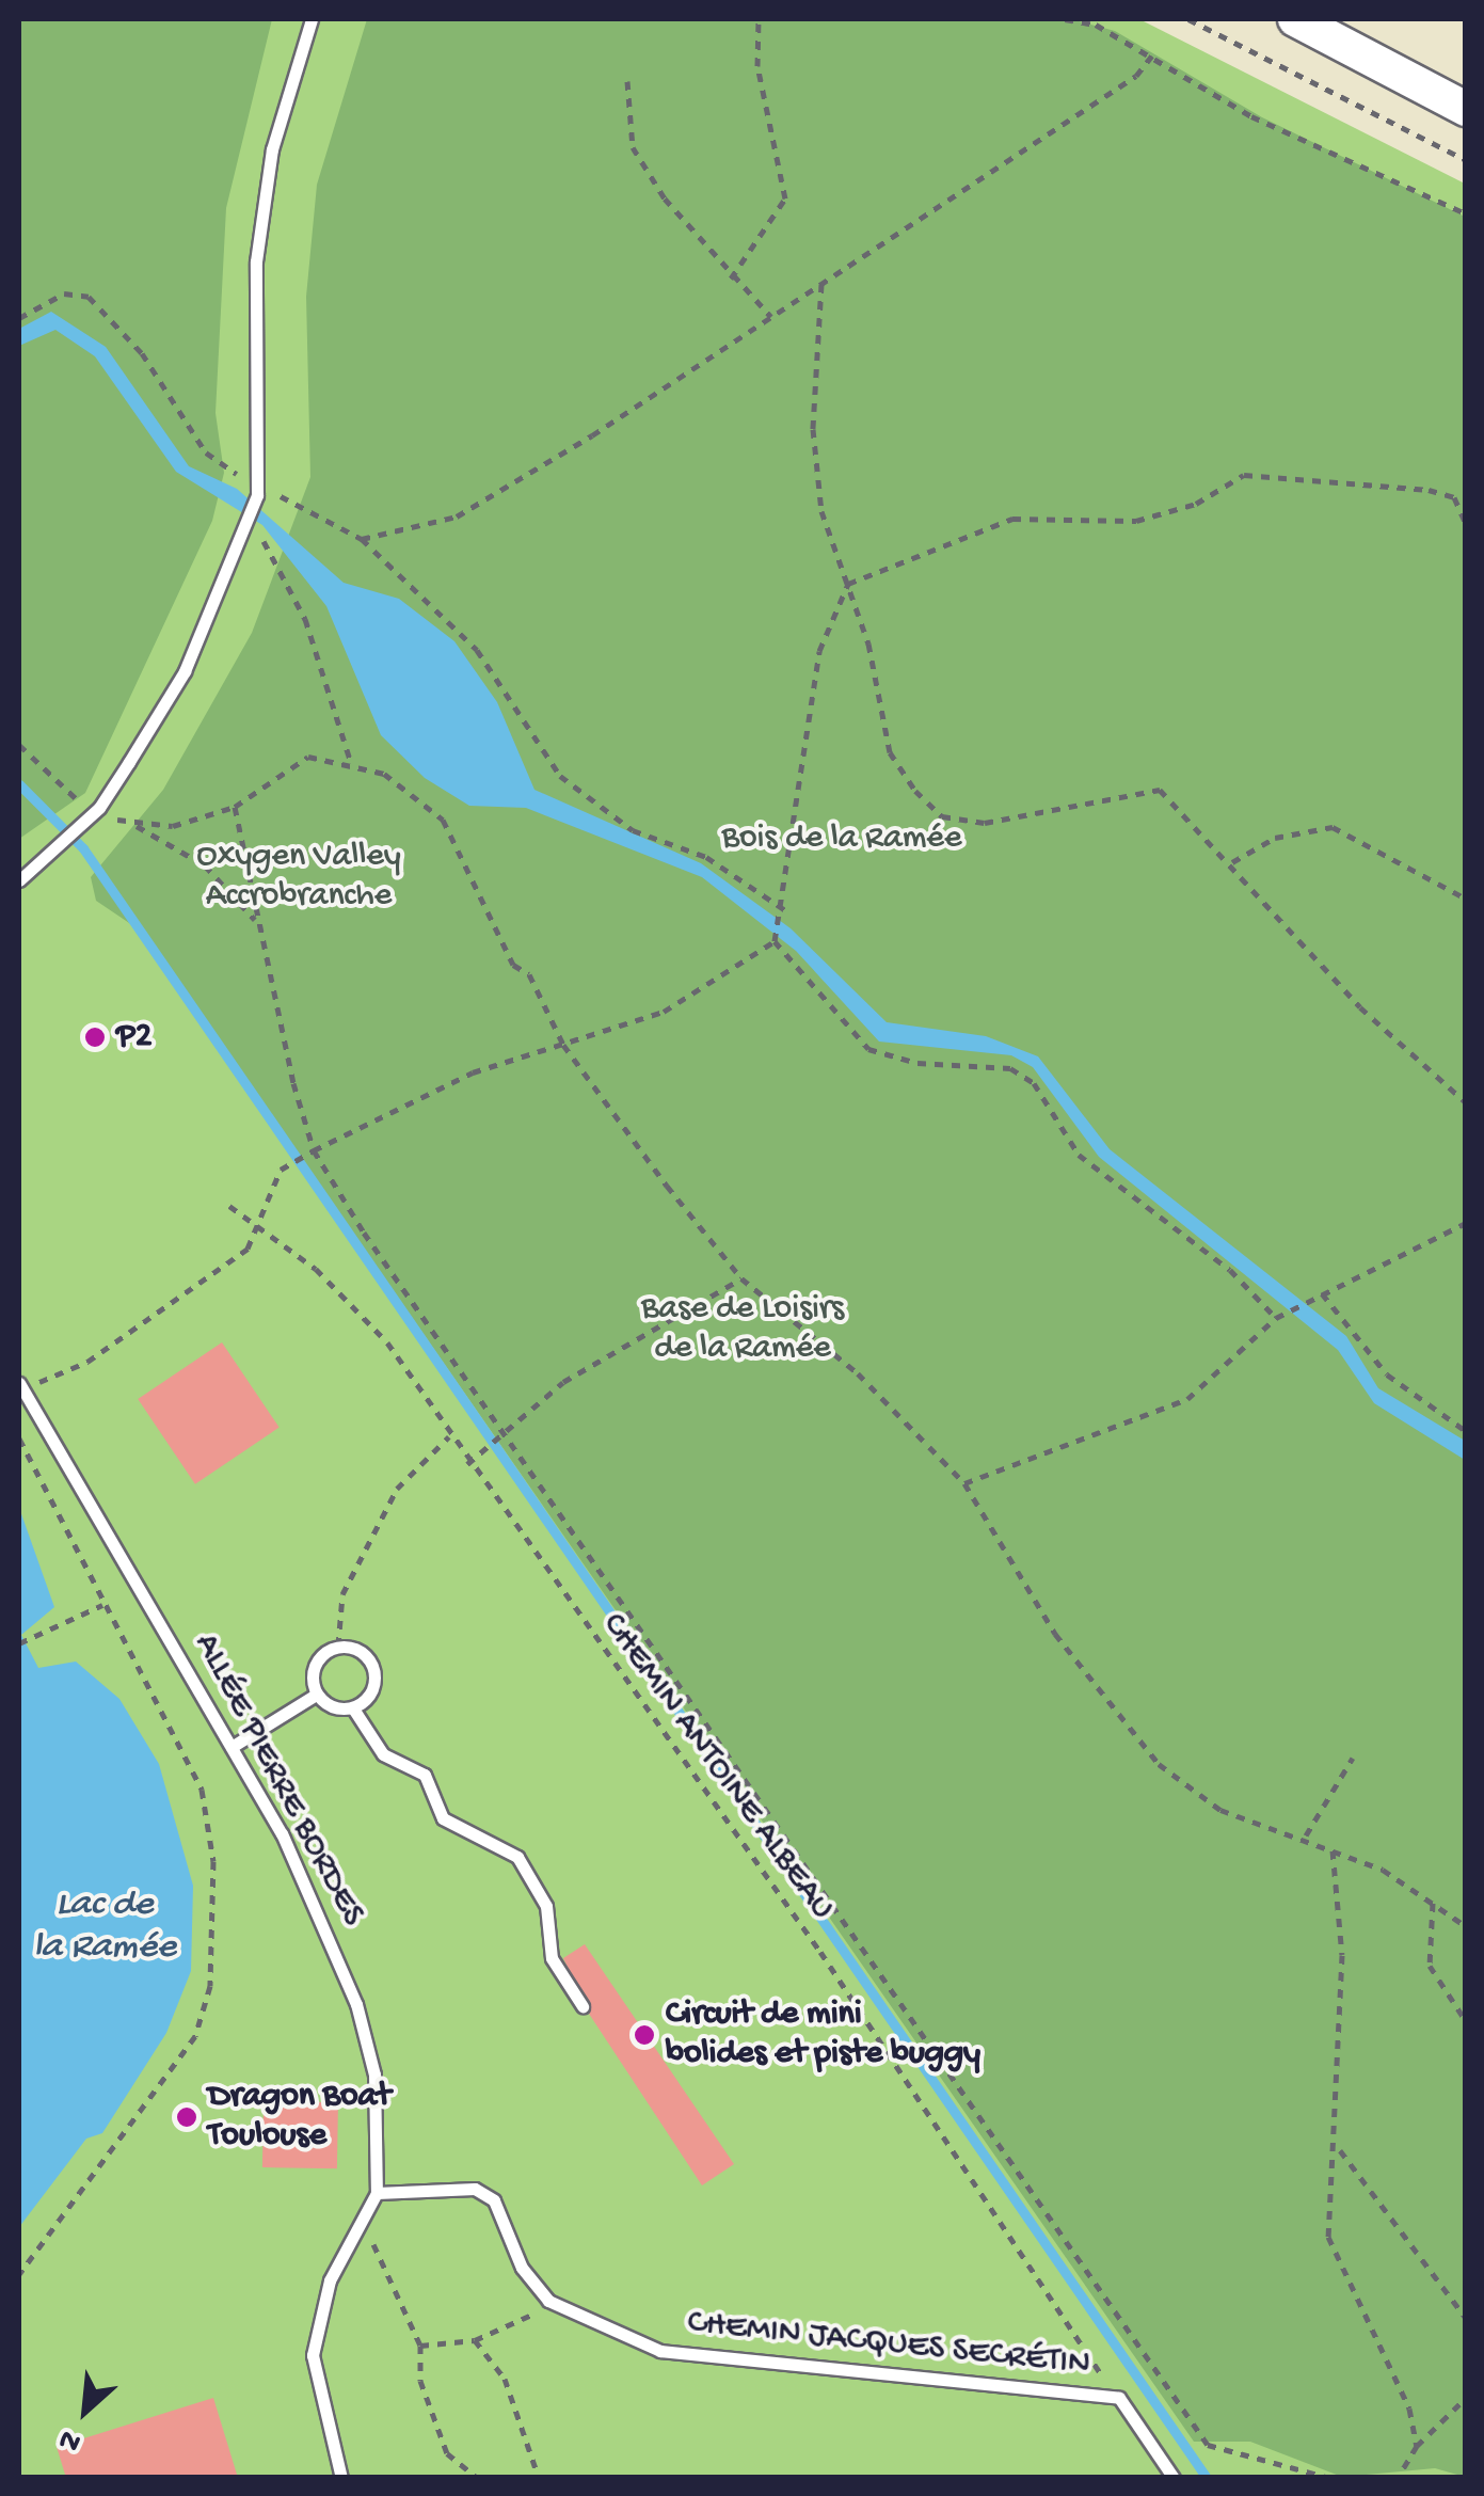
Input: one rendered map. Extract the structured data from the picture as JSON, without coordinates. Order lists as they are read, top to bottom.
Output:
{
  "streets": {
    "lane": ["ALLÉE PIERRE BORDES", "CHEMIN JACQUES SECRÉTIN"],
    "path": ["CHEMIN ANTOINE ALBEAU"]
  },
  "crossings": [
    ["CHEMIN ANTOINE ALBEAU", "CHEMIN JACQUES SECRÉTIN"]
  ],
  "water": ["Lac de la Ramée"],
  "parks": ["Bois de la Ramée", "Oxygen Valley Accrobranche", "Base de Loisirs de la Ramée"],
  "places": ["P2", "Circuit de mini bolides et piste buggy", "Dragon Boat Toulouse"],
  "north": "bottom left"
}
